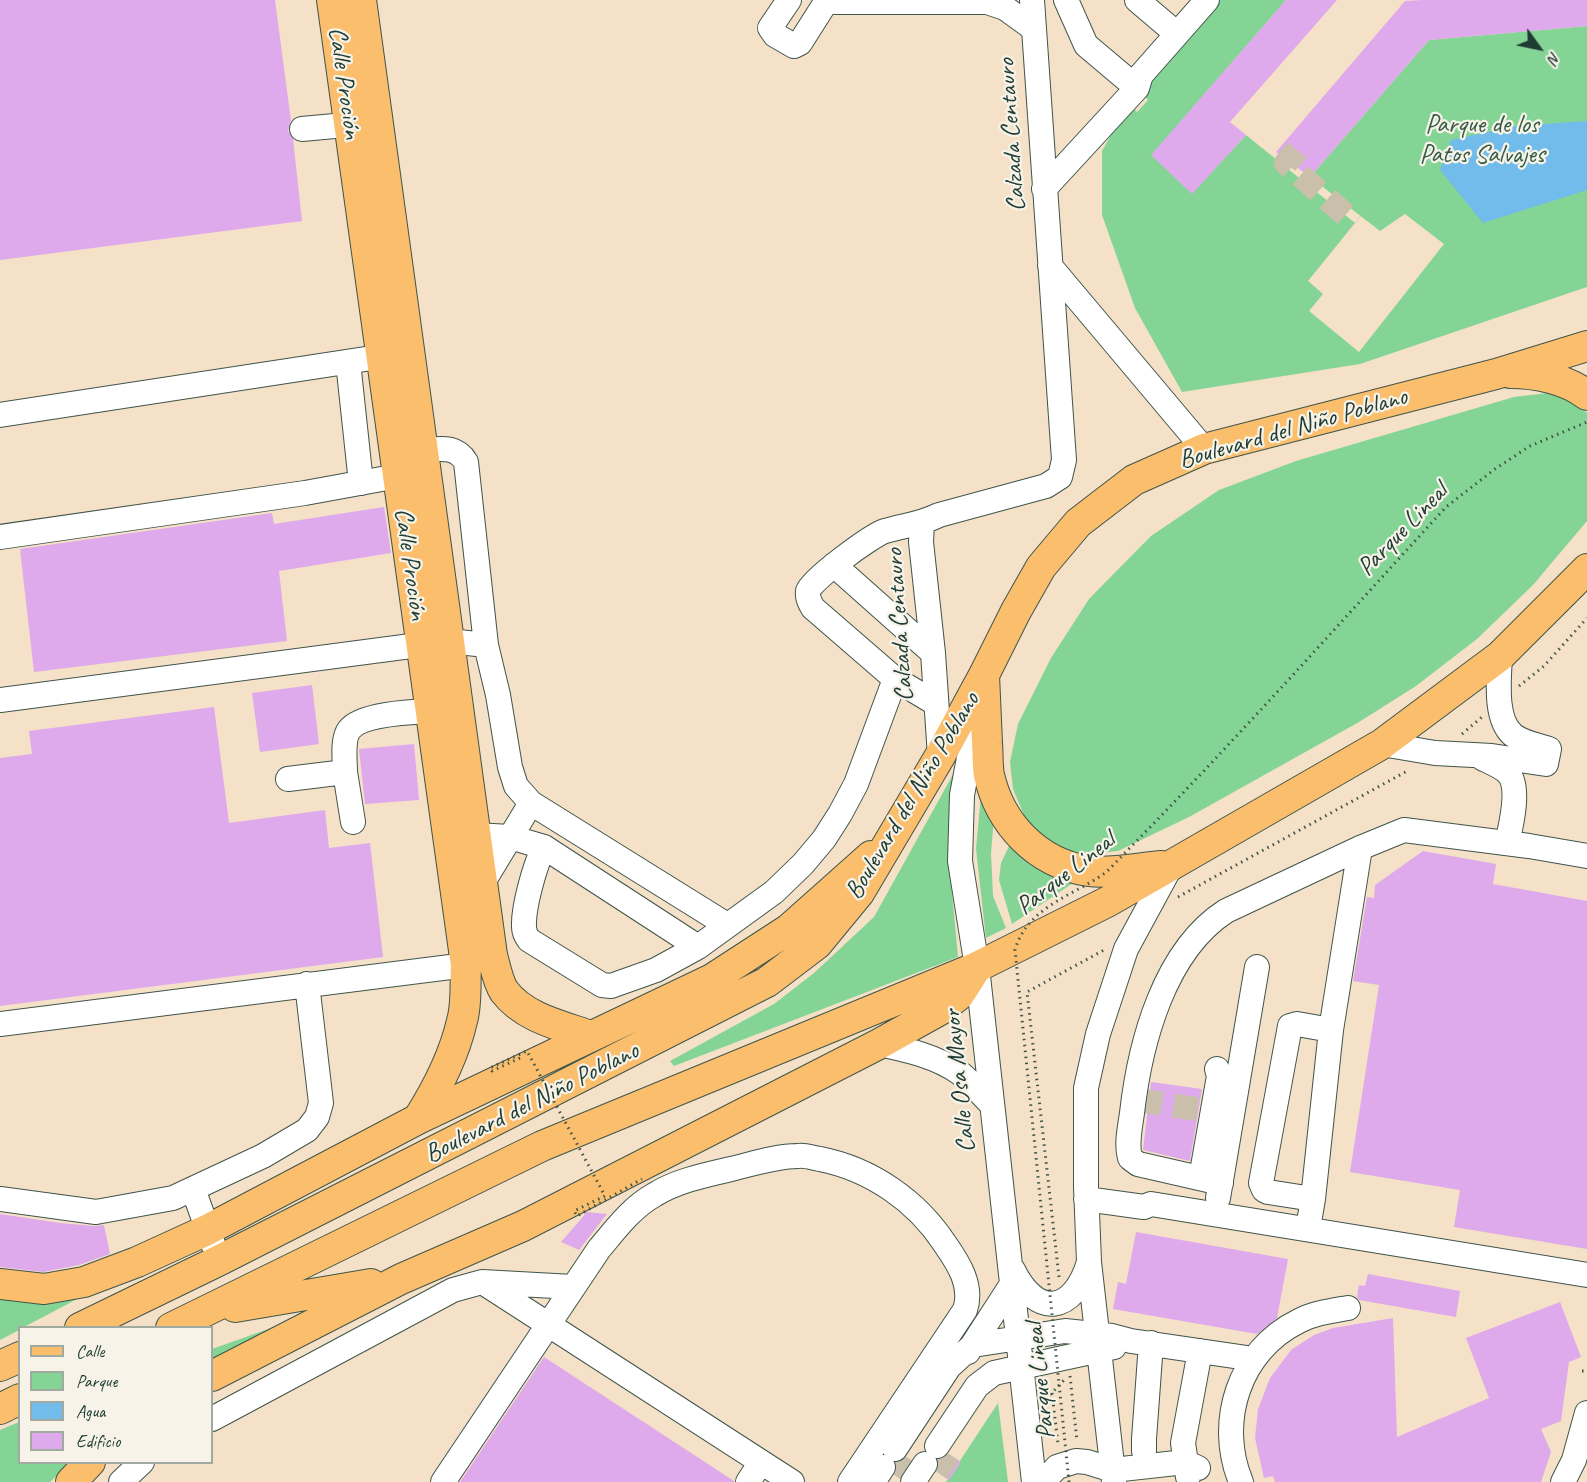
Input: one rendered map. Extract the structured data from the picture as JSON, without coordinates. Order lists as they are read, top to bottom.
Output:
{
  "streets": {
    "main road": ["Calle Proción", "Boulevard del Niño Poblano"],
    "street": ["Calzada Centauro", "Calle Osa Mayor"],
    "path": ["Parque Lineal"]
  },
  "crossings": [
    ["Calzada Centauro", "Boulevard del Niño Poblano"],
    ["Boulevard del Niño Poblano", "Calle Osa Mayor"]
  ],
  "parks": ["Parque de los Patos Salvajes"],
  "legend": [
    "Calle",
    "Parque",
    "Agua",
    "Edificio"
  ],
  "north": "bottom right"
}
